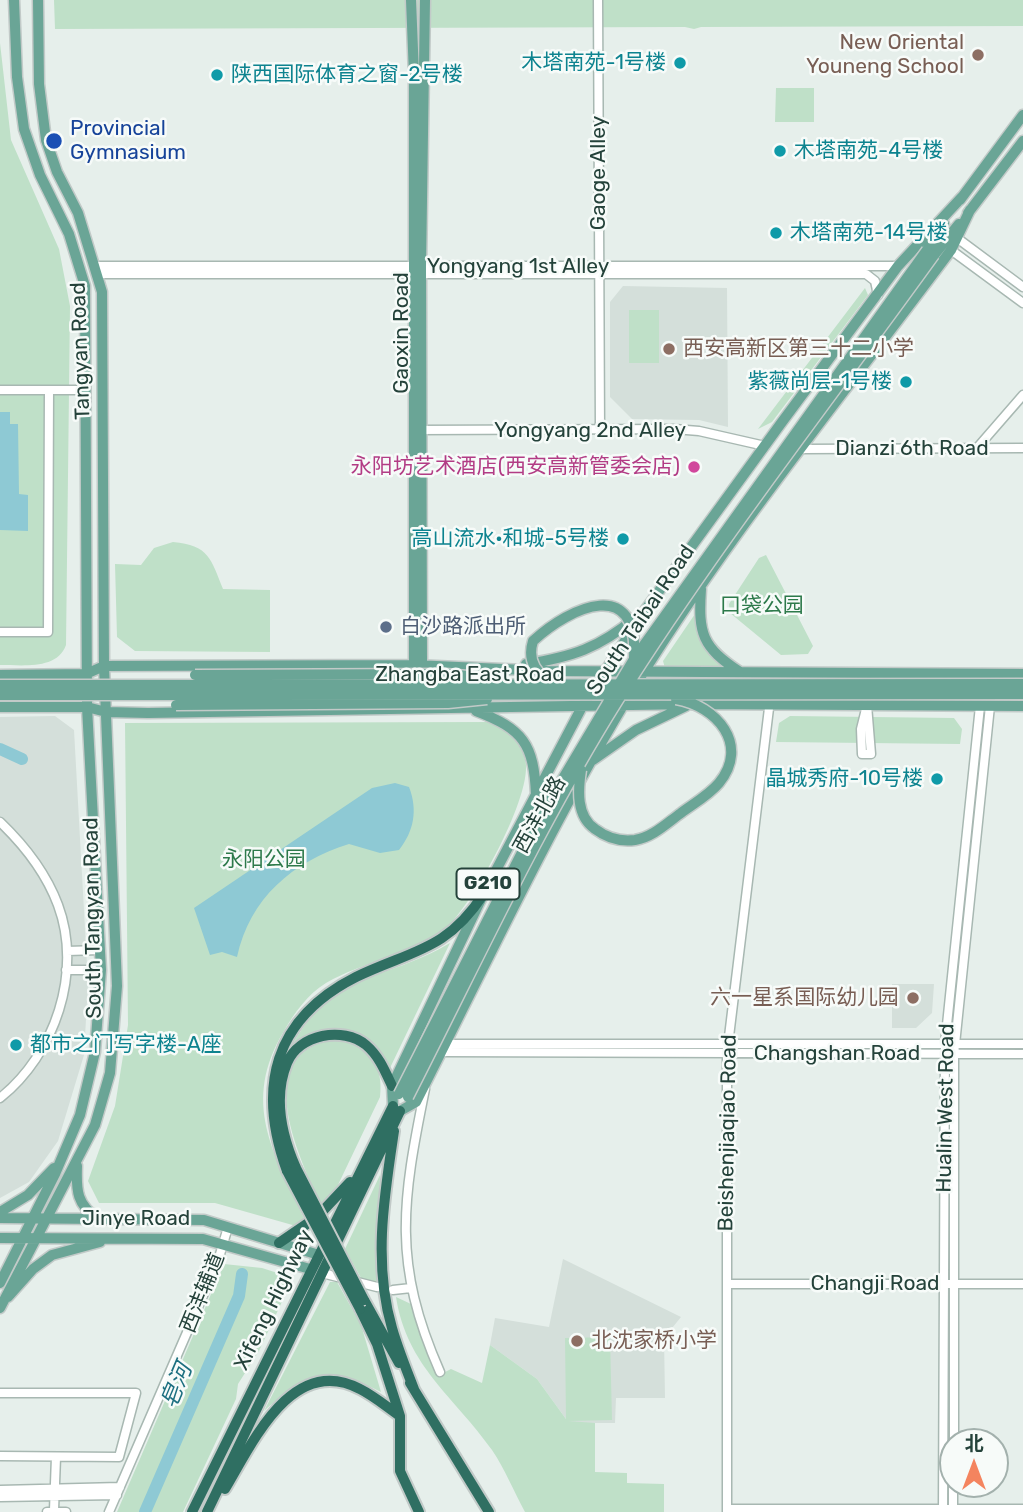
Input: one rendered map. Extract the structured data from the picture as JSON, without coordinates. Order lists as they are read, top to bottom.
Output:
{
  "streets": {
    "highway": ["Xifeng Highway"],
    "main road": [
      "Gaoxin Road",
      "Tangyan Road",
      "South Taibai Road",
      "Zhangba East Road",
      "西沣北路",
      "G210",
      "South Tangyan Road",
      "Jinye Road"
    ],
    "street": [
      "Gaoge Alley",
      "Yongyang 1st Alley",
      "Yongyang 2nd Alley",
      "Dianzi 6th Road",
      "Changshan Road",
      "Hualin West Road",
      "Beishenjiaqiao Road",
      "Changji Road",
      "西沣辅道"
    ]
  },
  "crossings": [
    ["Gaoge Alley", "Yongyang 1st Alley"],
    ["Gaoge Alley", "Yongyang 2nd Alley"],
    ["Yongyang 1st Alley", "Gaoxin Road"],
    ["Yongyang 1st Alley", "Tangyan Road"],
    ["Yongyang 1st Alley", "South Taibai Road"],
    ["Gaoxin Road", "Yongyang 2nd Alley"],
    ["Tangyan Road", "South Tangyan Road"],
    ["Yongyang 2nd Alley", "South Taibai Road"],
    ["Dianzi 6th Road", "South Taibai Road"],
    ["South Taibai Road", "西沣北路"],
    ["西沣北路", "Changshan Road"],
    ["西沣北路", "Xifeng Highway"],
    ["South Tangyan Road", "Jinye Road"],
    ["Changshan Road", "Hualin West Road"],
    ["Changshan Road", "Beishenjiaqiao Road"],
    ["Hualin West Road", "Changji Road"],
    ["Beishenjiaqiao Road", "Changji Road"],
    ["Jinye Road", "西沣辅道"],
    ["Jinye Road", "Xifeng Highway"]
  ],
  "water": ["皂河"],
  "parks": ["口袋公园", "永阳公园"],
  "places": [
    "New Oriental Youneng School",
    "木塔南苑-1号楼",
    "陕西国际体育之窗-2号楼",
    "Provincial Gymnasium",
    "木塔南苑-4号楼",
    "木塔南苑-14号楼",
    "西安高新区第三十二小学",
    "紫薇尚层-1号楼",
    "永阳坊艺术酒店(西安高新管委会店)",
    "高山流水·和城-5号楼",
    "白沙路派出所",
    "晶城秀府-10号楼",
    "六一星系国际幼儿园",
    "都市之门写字楼-A座",
    "北沈家桥小学"
  ],
  "north": "top"
}
